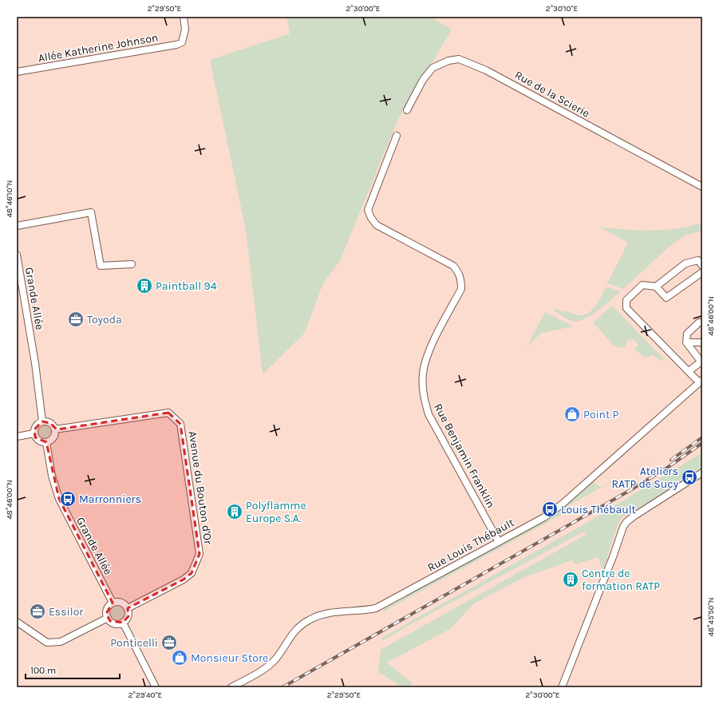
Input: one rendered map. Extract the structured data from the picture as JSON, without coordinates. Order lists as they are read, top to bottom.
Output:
{
  "streets": {
    "street": [
      "Allée Katherine Johnson",
      "Rue de la Scierie",
      "Grande Allée",
      "Rue Benjamin Franklin",
      "Avenue du Bouton d'Or",
      "Rue Louis Thébault"
    ]
  },
  "crossings": [
    ["Grande Allée", "Avenue du Bouton d'Or"],
    ["Rue Benjamin Franklin", "Rue Louis Thébault"]
  ],
  "places": {
    "building": ["Paintball 94", "Polyflamme Europe S.A.", "Centre de formation RATP"],
    "office": ["Toyoda", "Essilor", "Ponticelli"],
    "shop": ["Point P", "Monsieur Store"],
    "bus stop": ["Ateliers RATP de Sucy", "Marronniers", "Louis Thébault"]
  },
  "scale_bar": "100 m",
  "coordinates": [
    "2°29'50\"E",
    "2°30'00\"E",
    "2°30'10\"E",
    "48°46'10\"N",
    "48°46'00\"N",
    "48°45'50\"N",
    "2°29'40\"E"
  ]
}
